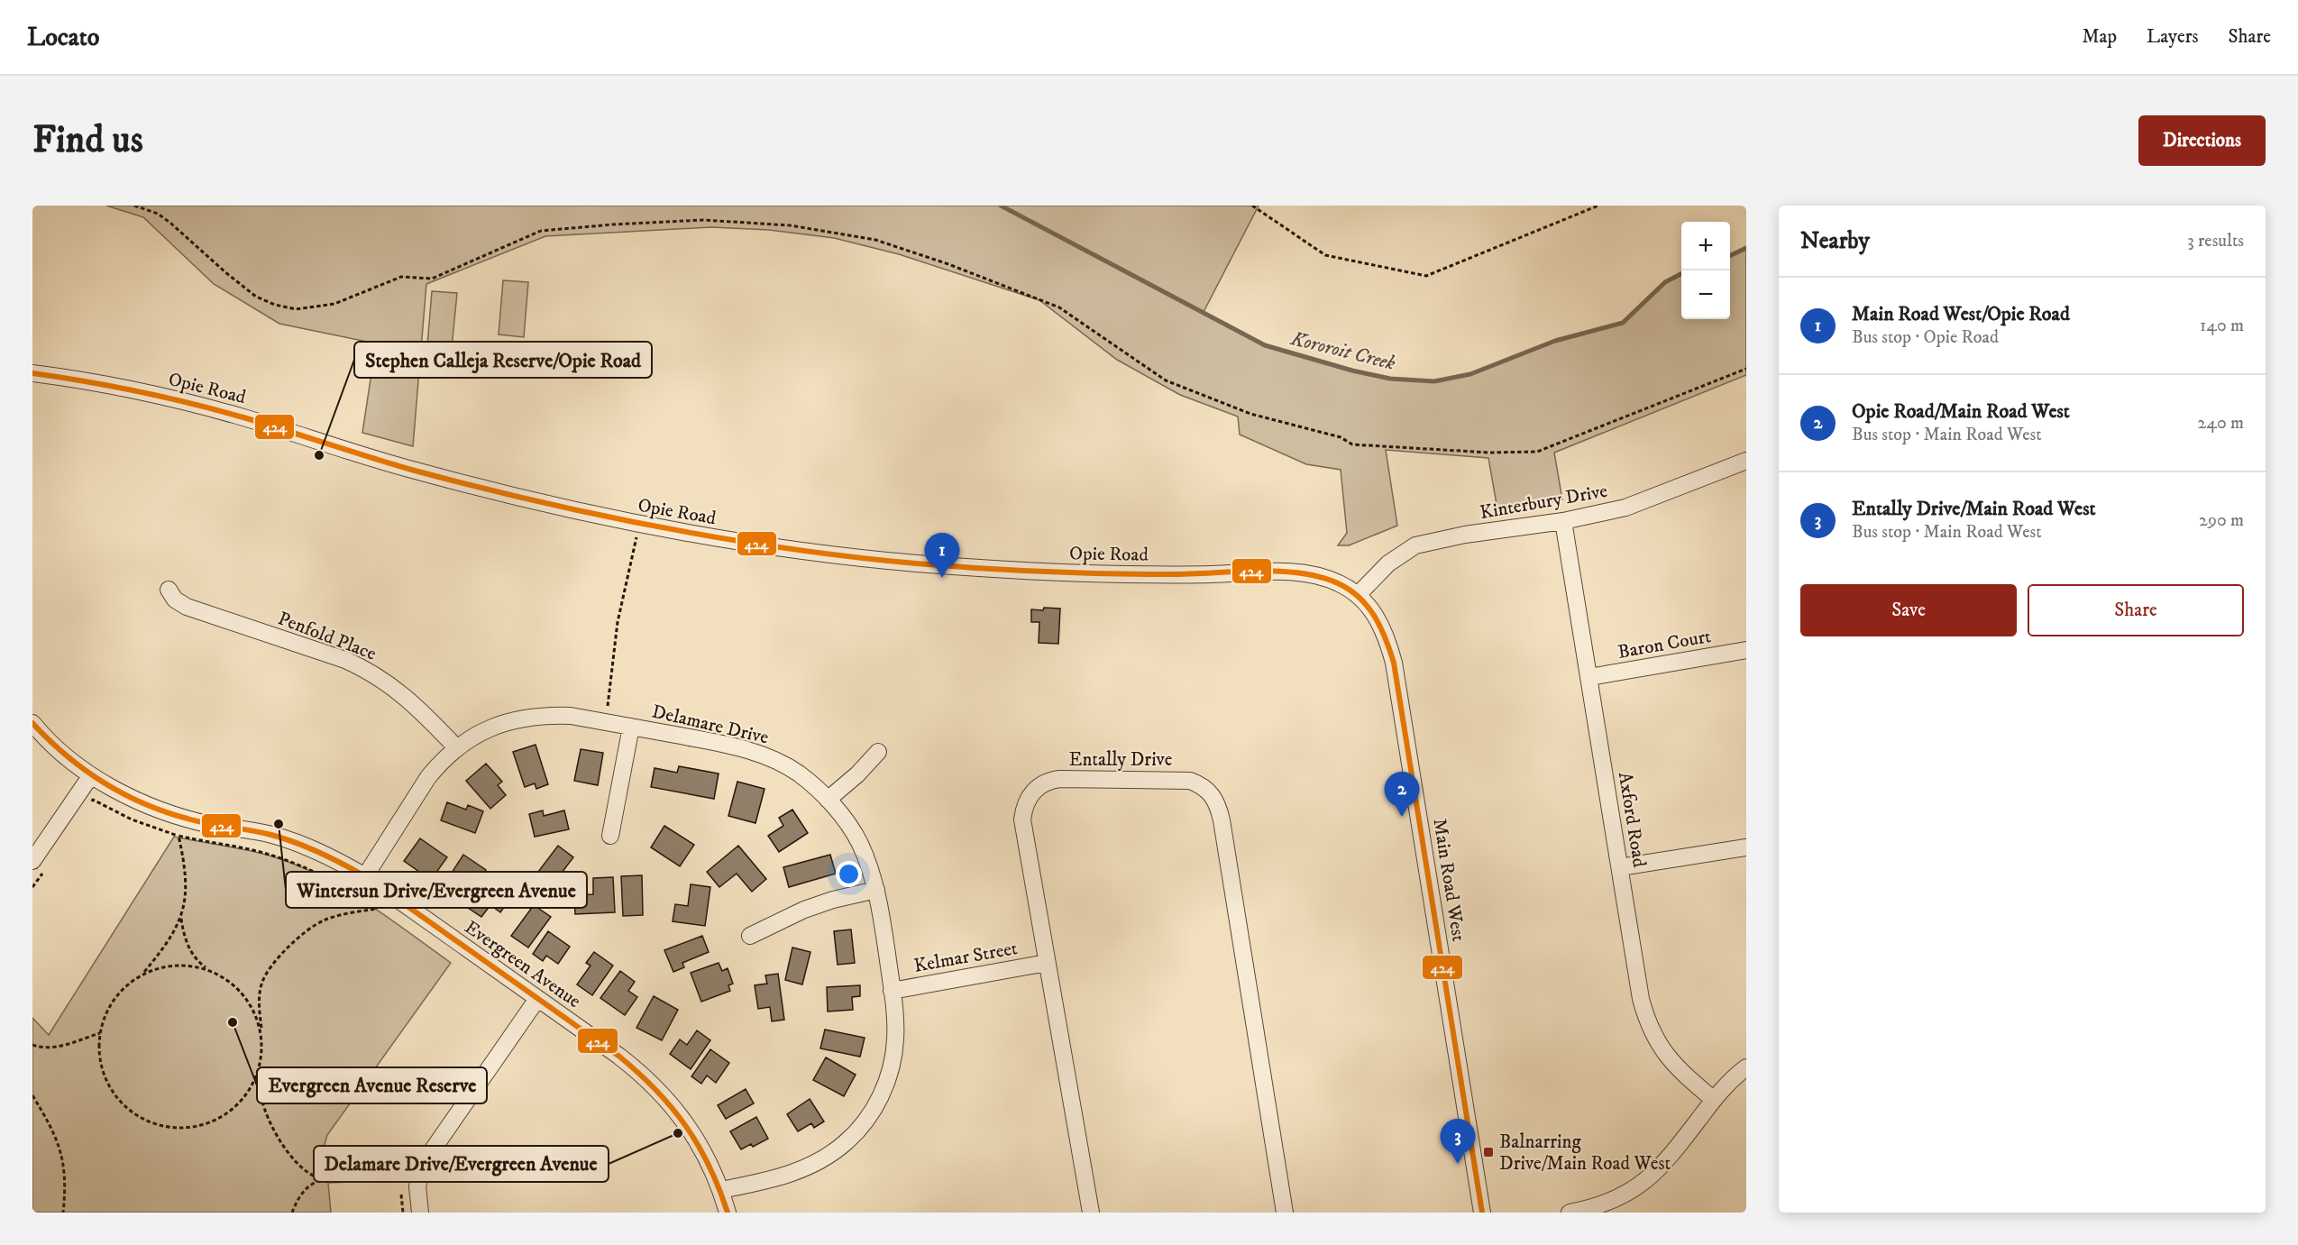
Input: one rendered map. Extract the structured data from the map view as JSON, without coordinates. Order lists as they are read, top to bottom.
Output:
{
  "streets": {
    "street": [
      "Opie Road",
      "Kinterbury Drive",
      "Penfold Place",
      "Baron Court",
      "Delamare Drive",
      "Entally Drive",
      "Axford Road",
      "Main Road West",
      "Kelmar Street",
      "Evergreen Avenue"
    ]
  },
  "crossings": [
    ["Opie Road", "Kinterbury Drive"],
    ["Opie Road", "Main Road West"],
    ["Kinterbury Drive", "Axford Road"],
    ["Kinterbury Drive", "Main Road West"],
    ["Penfold Place", "Delamare Drive"],
    ["Baron Court", "Axford Road"],
    ["Delamare Drive", "Kelmar Street"],
    ["Delamare Drive", "Evergreen Avenue"],
    ["Entally Drive", "Kelmar Street"]
  ],
  "water": ["Kororoit Creek"],
  "places": {
    "other": [
      "Stephen Calleja Reserve/Opie Road",
      "Wintersun Drive/Evergreen Avenue",
      "Evergreen Avenue Reserve",
      "Delamare Drive/Evergreen Avenue"
    ],
    "transit": ["Balnarring Drive/Main Road West"]
  },
  "lines": ["transit line 424"],
  "page": {
    "header": "Locato",
    "nav": ["Map", "Layers", "Share"],
    "buttons": [
      "Directions",
      ["Save", "Share"]
    ],
    "title": "Find us",
    "heading": ["Nearby", "3 results"],
    "map_buttons": ["+", "−"],
    "list": [
      {
        "mark": "1",
        "name": "Main Road West/Opie Road",
        "note": "Bus stop · Opie Road",
        "value": "140 m"
      },
      {
        "mark": "2",
        "name": "Opie Road/Main Road West",
        "note": "Bus stop · Main Road West",
        "value": "240 m"
      },
      {
        "mark": "3",
        "name": "Entally Drive/Main Road West",
        "note": "Bus stop · Main Road West",
        "value": "290 m"
      }
    ],
    "pins": ["1", "2", "3"]
  }
}
